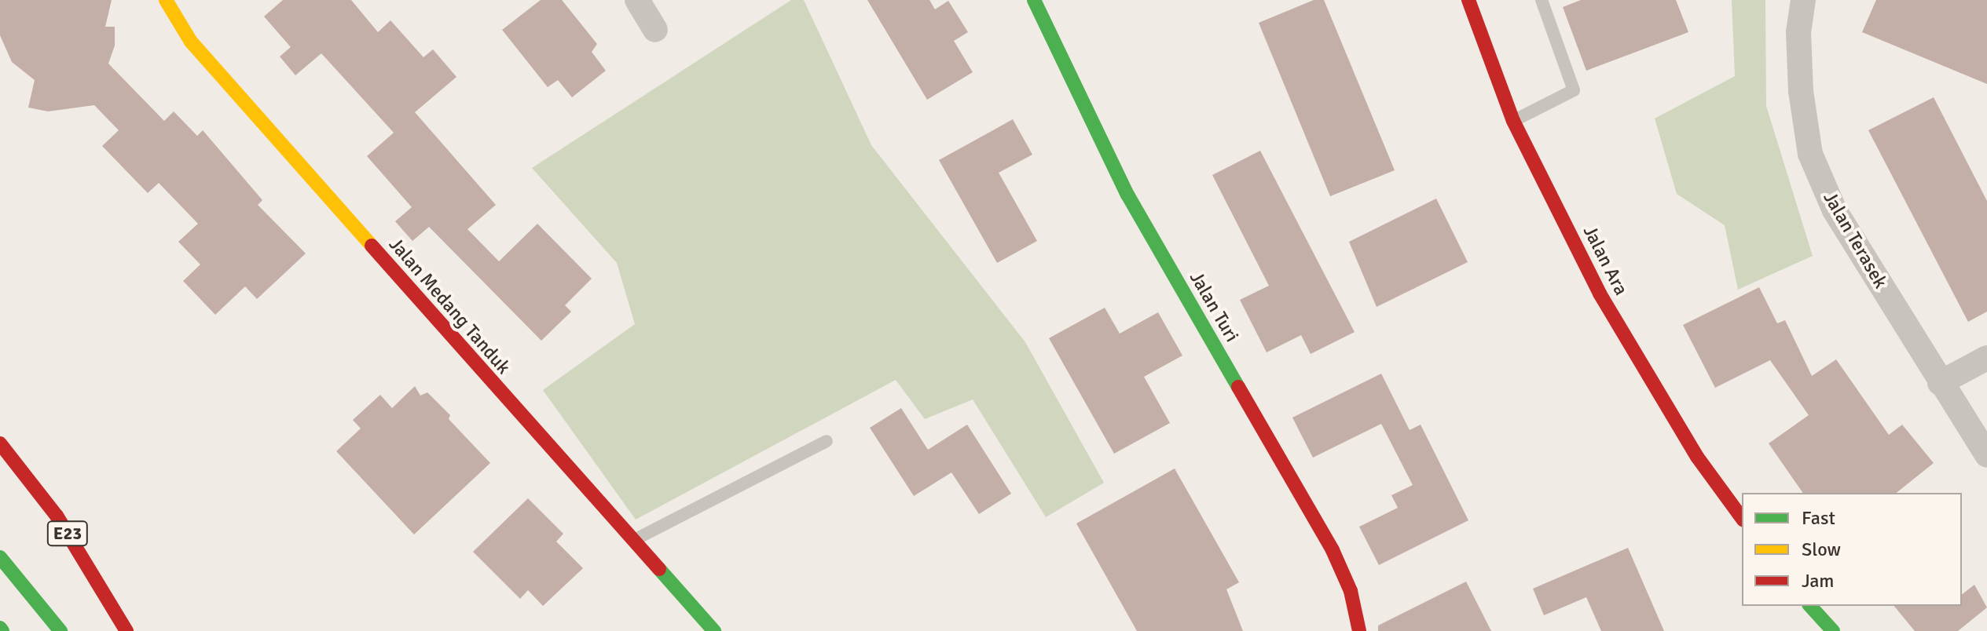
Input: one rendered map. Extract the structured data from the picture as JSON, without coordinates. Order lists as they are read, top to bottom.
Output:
{
  "streets": {
    "main road": [
      "Jalan Ara",
      "Jalan Medang Tanduk",
      "Jalan Turi",
      "E23"
    ],
    "street": ["Jalan Terasek"]
  },
  "legend": ["Fast", "Slow", "Jam"]
}
